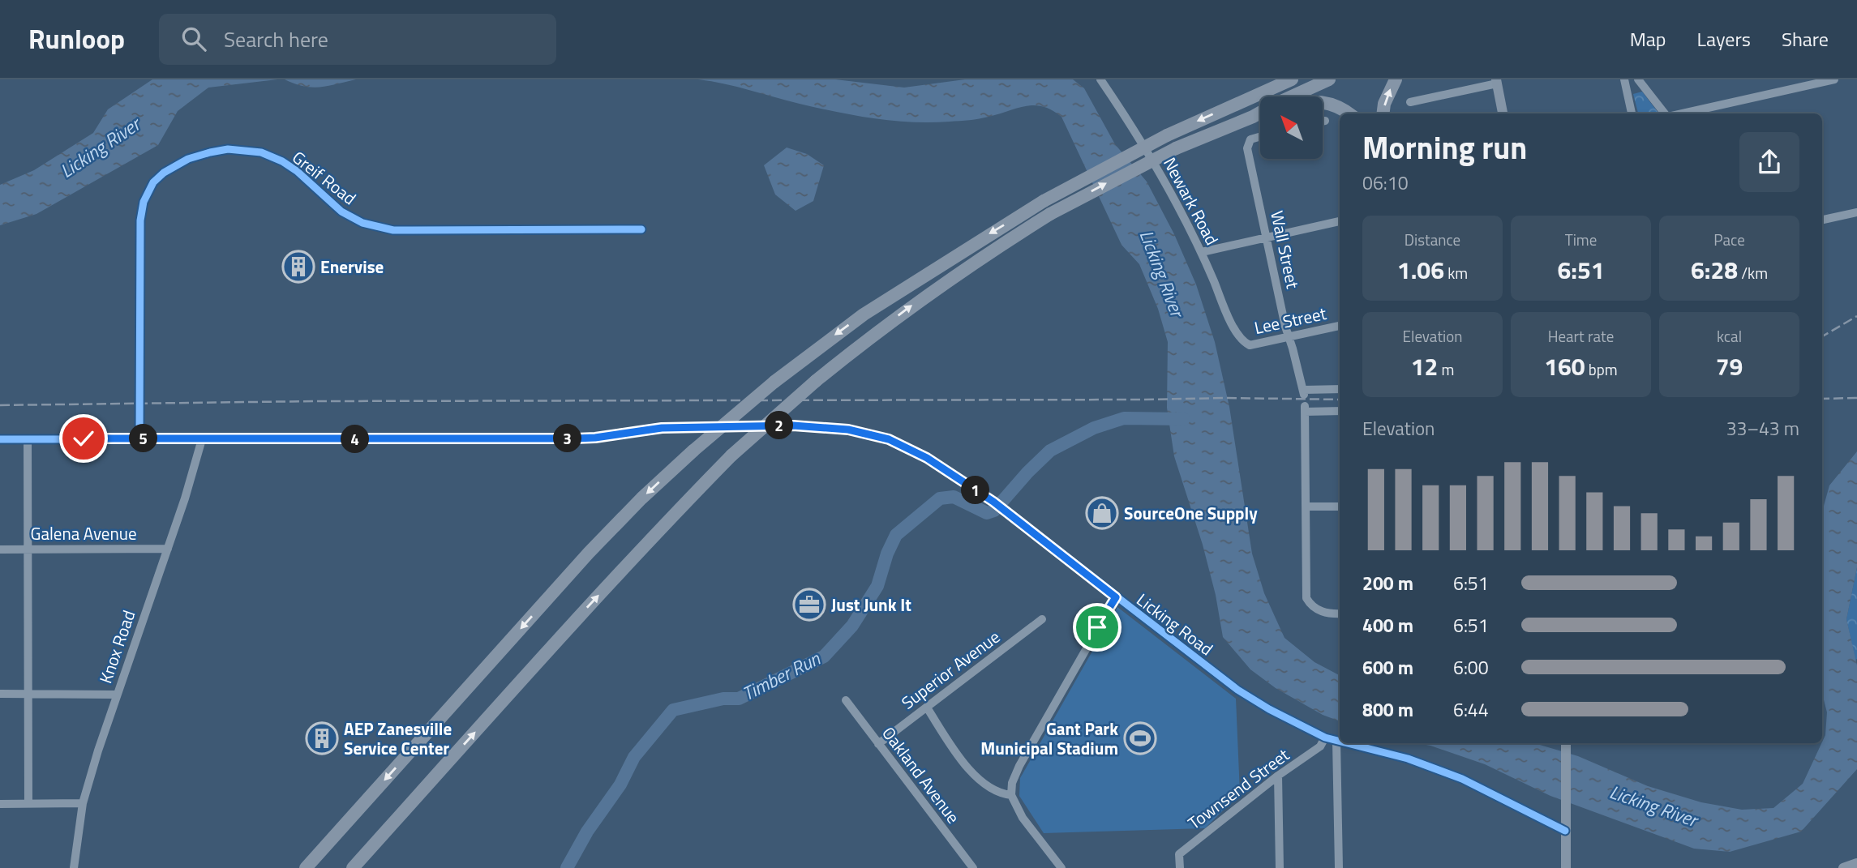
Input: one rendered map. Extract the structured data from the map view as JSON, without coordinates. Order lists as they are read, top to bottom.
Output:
{
  "streets": {
    "street": [
      "Greif Road",
      "Newark Road",
      "Wall Street",
      "Lee Street",
      "Galena Avenue",
      "Licking Road",
      "Knox Road",
      "Superior Avenue",
      "Oakland Avenue",
      "Townsend Street"
    ]
  },
  "crossings": [
    ["Greif Road", "Licking Road"],
    ["Newark Road", "Lee Street"],
    ["Wall Street", "Lee Street"],
    ["Galena Avenue", "Knox Road"],
    ["Licking Road", "Knox Road"],
    ["Licking Road", "Townsend Street"],
    ["Superior Avenue", "Oakland Avenue"]
  ],
  "water": ["Licking River", "Timber Run"],
  "places": {
    "building": ["Enervise", "AEP Zanesville Service Center"],
    "shop": ["SourceOne Supply"],
    "office": ["Just Junk It"],
    "sports": ["Gant Park Municipal Stadium"]
  },
  "north": "top left",
  "page": {
    "header": "Runloop",
    "search": "Search here",
    "nav": ["Map", "Layers", "Share"],
    "heading": ["Morning run", "06:10"],
    "stats": [
      ["Distance", "1.06 km"],
      ["Time", "6:51"],
      ["Pace", "6:28 /km"],
      ["Elevation", "12 m"],
      ["Heart rate", "160 bpm"],
      ["kcal", "79"]
    ],
    "chart": ["Elevation", "33–43 m"],
    "pins": [
      "2",
      "3",
      "5",
      "4",
      "1"
    ],
    "list": [
      {
        "name": "200 m",
        "note": "6:51"
      },
      {
        "name": "400 m",
        "note": "6:51"
      },
      {
        "name": "600 m",
        "note": "6:00"
      },
      {
        "name": "800 m",
        "note": "6:44"
      }
    ]
  }
}
